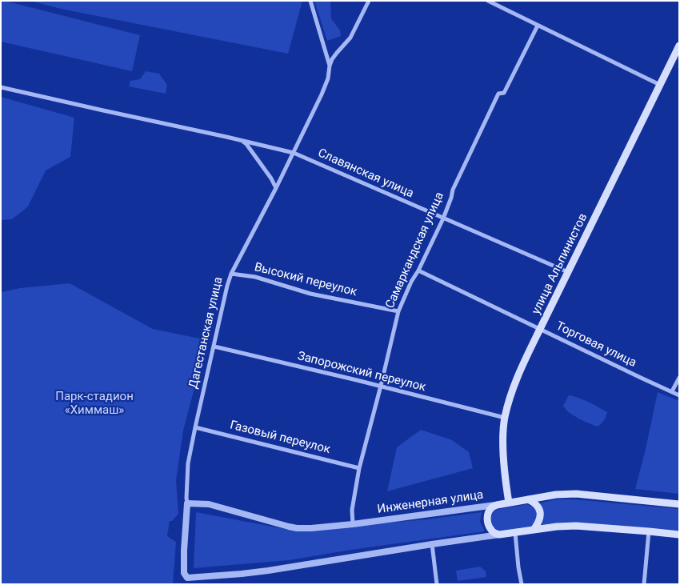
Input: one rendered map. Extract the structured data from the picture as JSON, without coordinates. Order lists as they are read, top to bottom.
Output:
{
  "streets": {
    "main road": ["улица Альпинистов", "Инженерная улица"],
    "street": [
      "Славянская улица",
      "Самаркандская улица",
      "Высокий переулок",
      "Дагестанская улица",
      "Торговая улица",
      "Запорожский переулок",
      "Газовый переулок"
    ]
  },
  "crossings": [
    ["Славянская улица", "Самаркандская улица"],
    ["Славянская улица", "улица Альпинистов"],
    ["Славянская улица", "Дагестанская улица"],
    ["Самаркандская улица", "Высокий переулок"],
    ["Самаркандская улица", "Торговая улица"],
    ["Самаркандская улица", "Запорожский переулок"],
    ["Самаркандская улица", "Газовый переулок"],
    ["Самаркандская улица", "Инженерная улица"],
    ["улица Альпинистов", "Торговая улица"],
    ["улица Альпинистов", "Запорожский переулок"],
    ["улица Альпинистов", "Инженерная улица"],
    ["Высокий переулок", "Дагестанская улица"],
    ["Дагестанская улица", "Запорожский переулок"],
    ["Дагестанская улица", "Газовый переулок"],
    ["Дагестанская улица", "Инженерная улица"]
  ],
  "parks": ["Парк-стадион «Химмаш»"]
}
